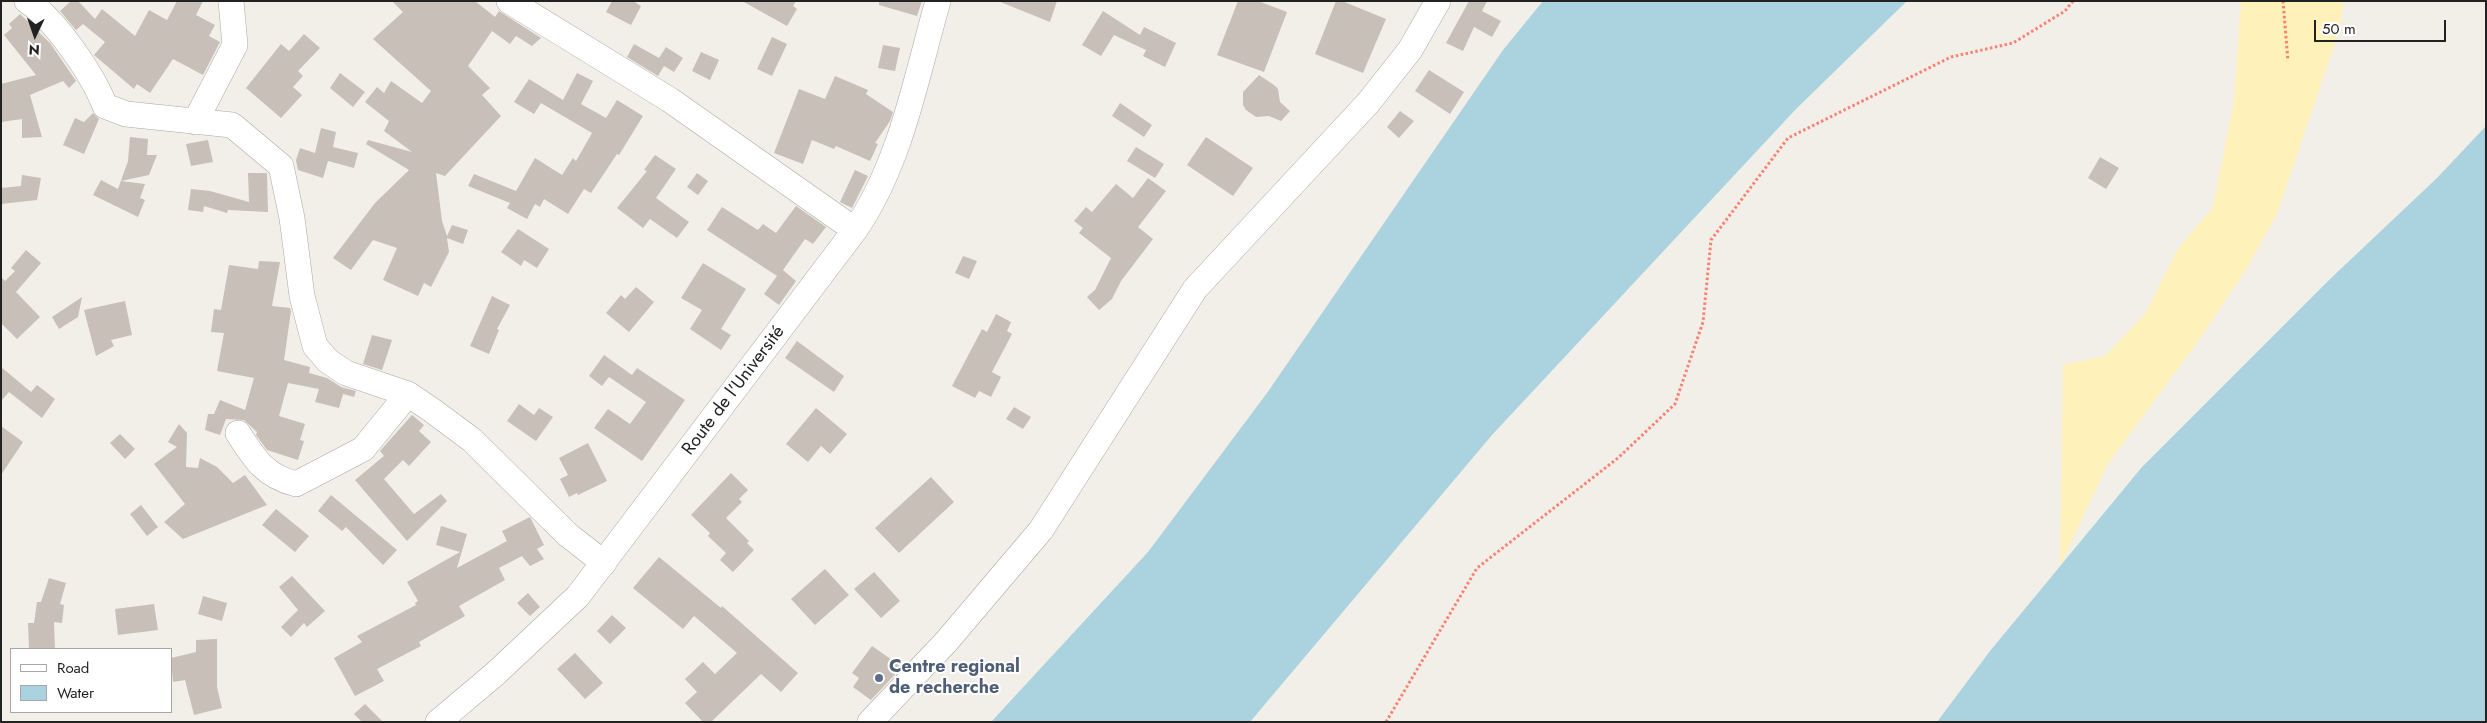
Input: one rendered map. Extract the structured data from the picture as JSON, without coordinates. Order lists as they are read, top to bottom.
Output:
{
  "streets": {
    "street": ["Route de l'Université"]
  },
  "places": ["Centre regional de recherche"],
  "legend": ["Road", "Water"],
  "scale_bar": "50 m",
  "north": "bottom"
}
